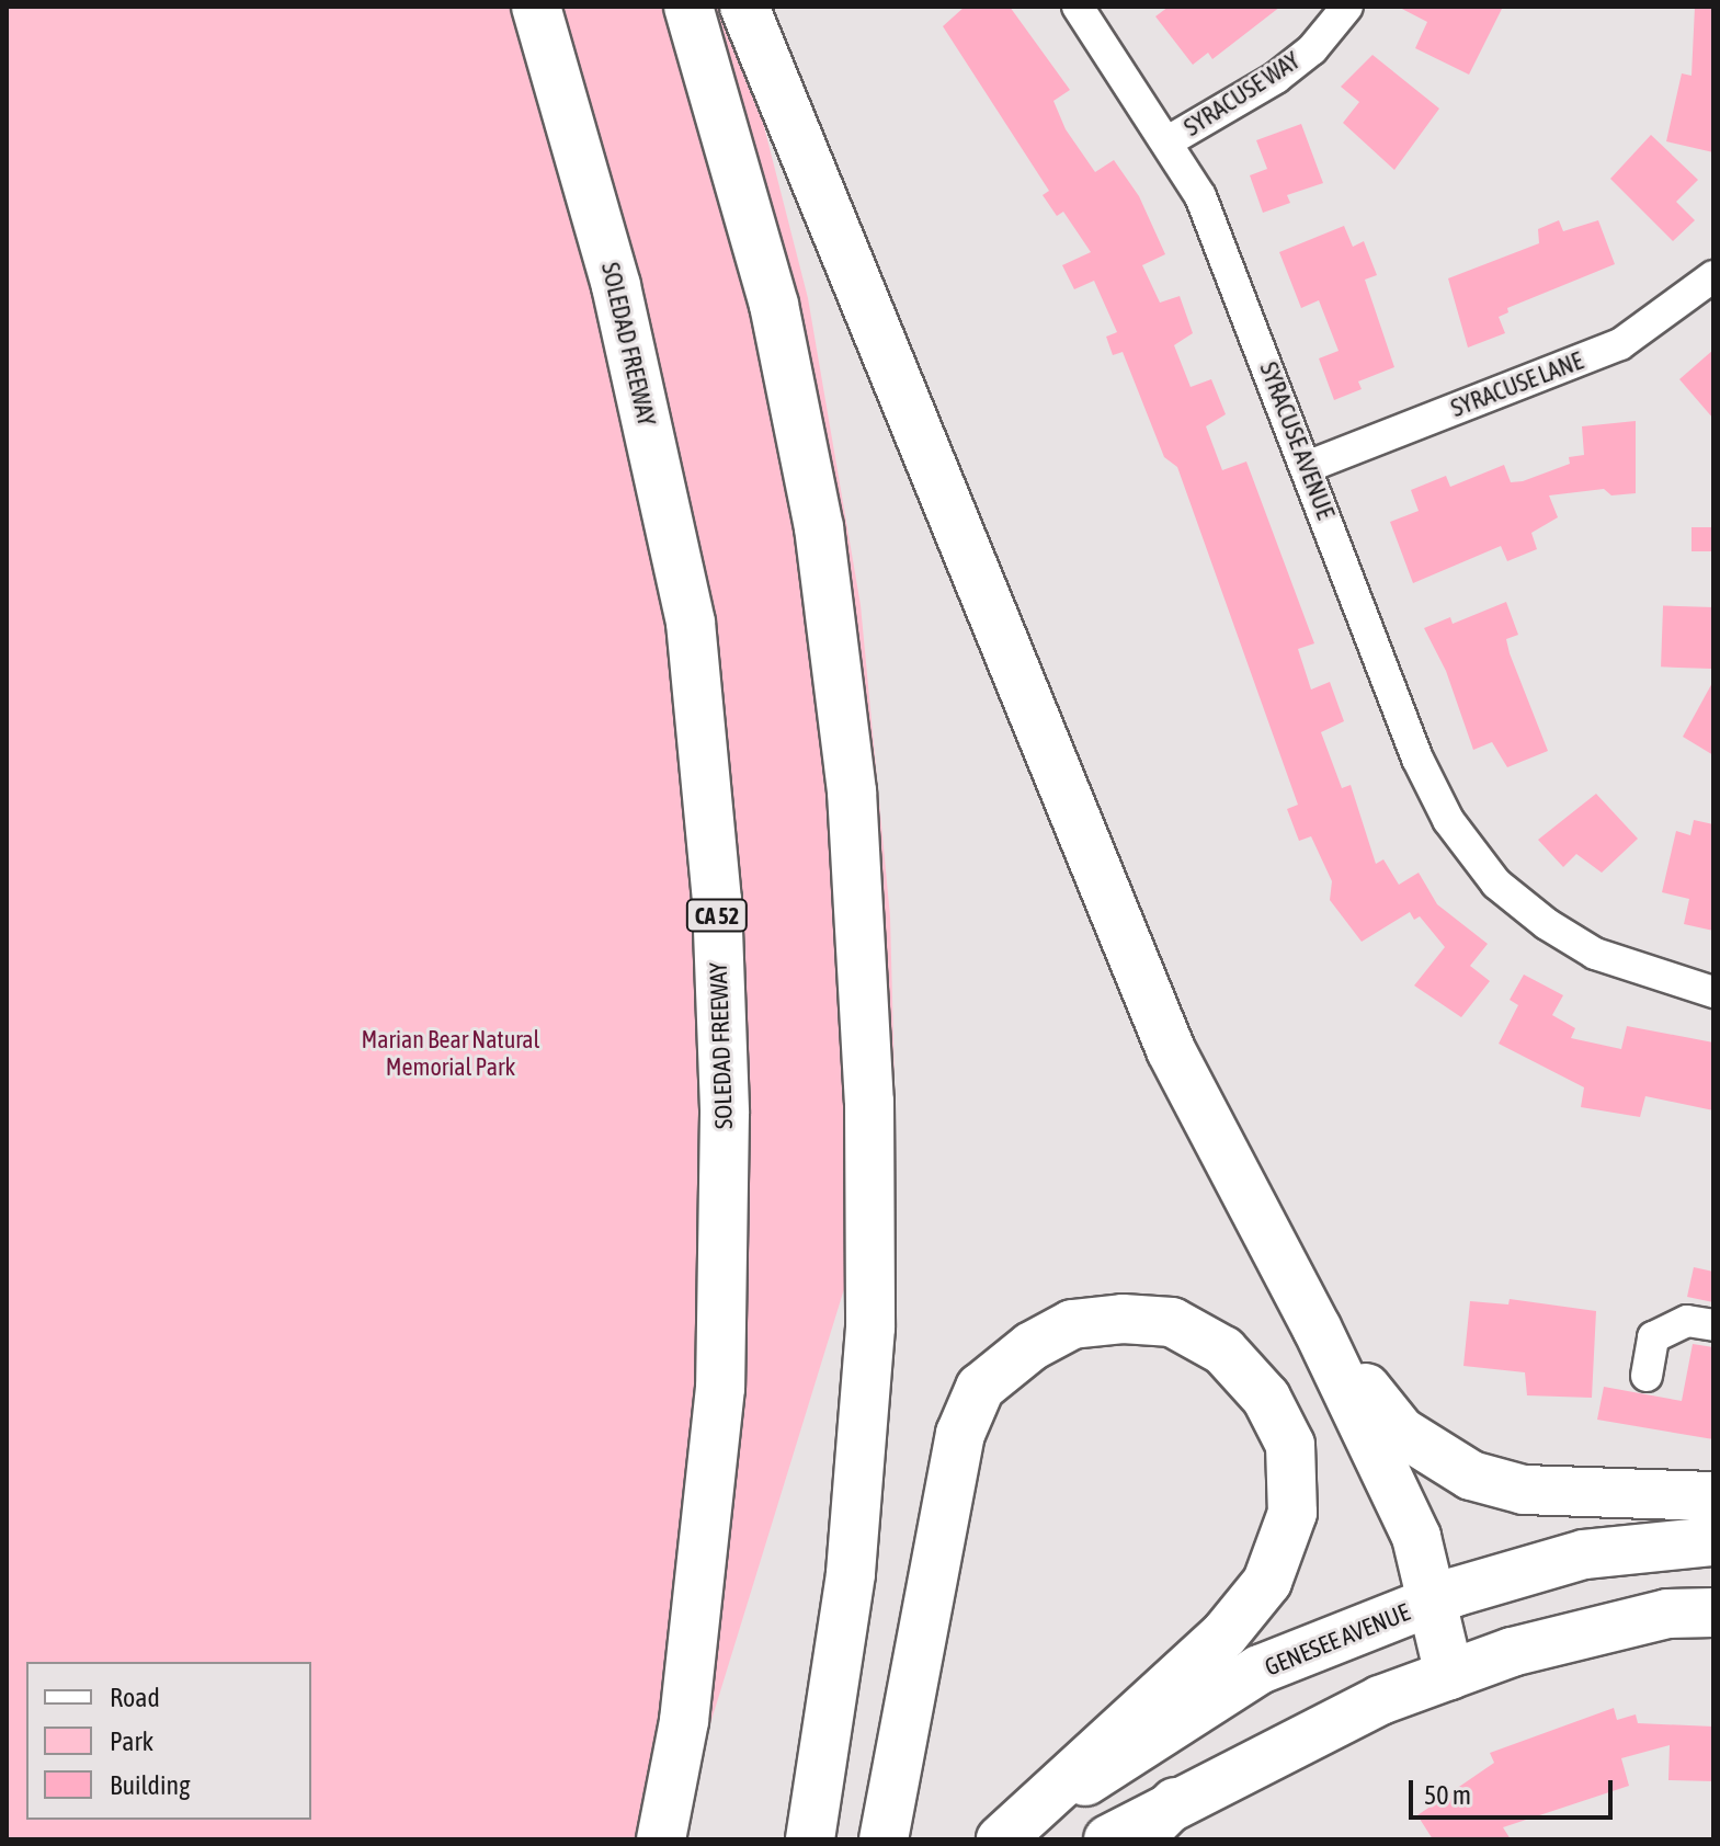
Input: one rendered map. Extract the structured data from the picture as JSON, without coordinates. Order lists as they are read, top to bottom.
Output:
{
  "streets": {
    "main road": ["SOLEDAD FREEWAY", "CA 52", "GENESEE AVENUE"],
    "street": ["SYRACUSE WAY", "SYRACUSE LANE", "SYRACUSE AVENUE"]
  },
  "crossings": [
    ["SYRACUSE WAY", "SYRACUSE AVENUE"],
    ["SYRACUSE LANE", "SYRACUSE AVENUE"]
  ],
  "parks": ["Marian Bear Natural Memorial Park"],
  "legend": ["Road", "Park", "Building"],
  "scale_bar": "50 m"
}
